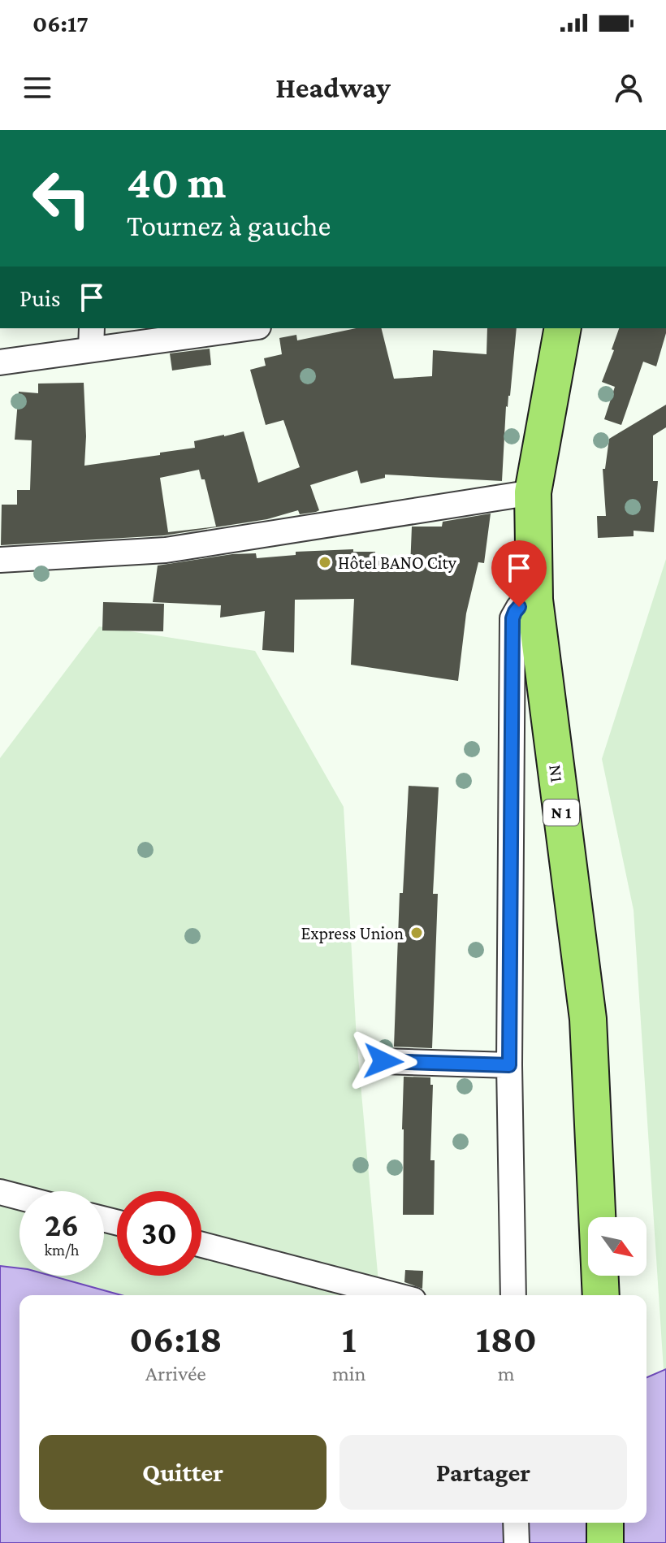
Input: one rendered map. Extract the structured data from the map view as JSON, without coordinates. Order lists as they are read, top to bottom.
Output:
{
  "streets": {
    "highway": ["N1", "N 1"]
  },
  "places": ["Hôtel BANO City", "Express Union"],
  "north": "bottom right",
  "page": {
    "status": "06:17",
    "header": "Headway",
    "turn": ["40 m", "Tournez à gauche"],
    "then": "Puis",
    "speed": "26 km/h",
    "limit": "30",
    "eta": [
      "06:18",
      "Arrivée",
      "1",
      "min",
      "180",
      "m"
    ],
    "buttons": ["Quitter", "Partager"]
  }
}
